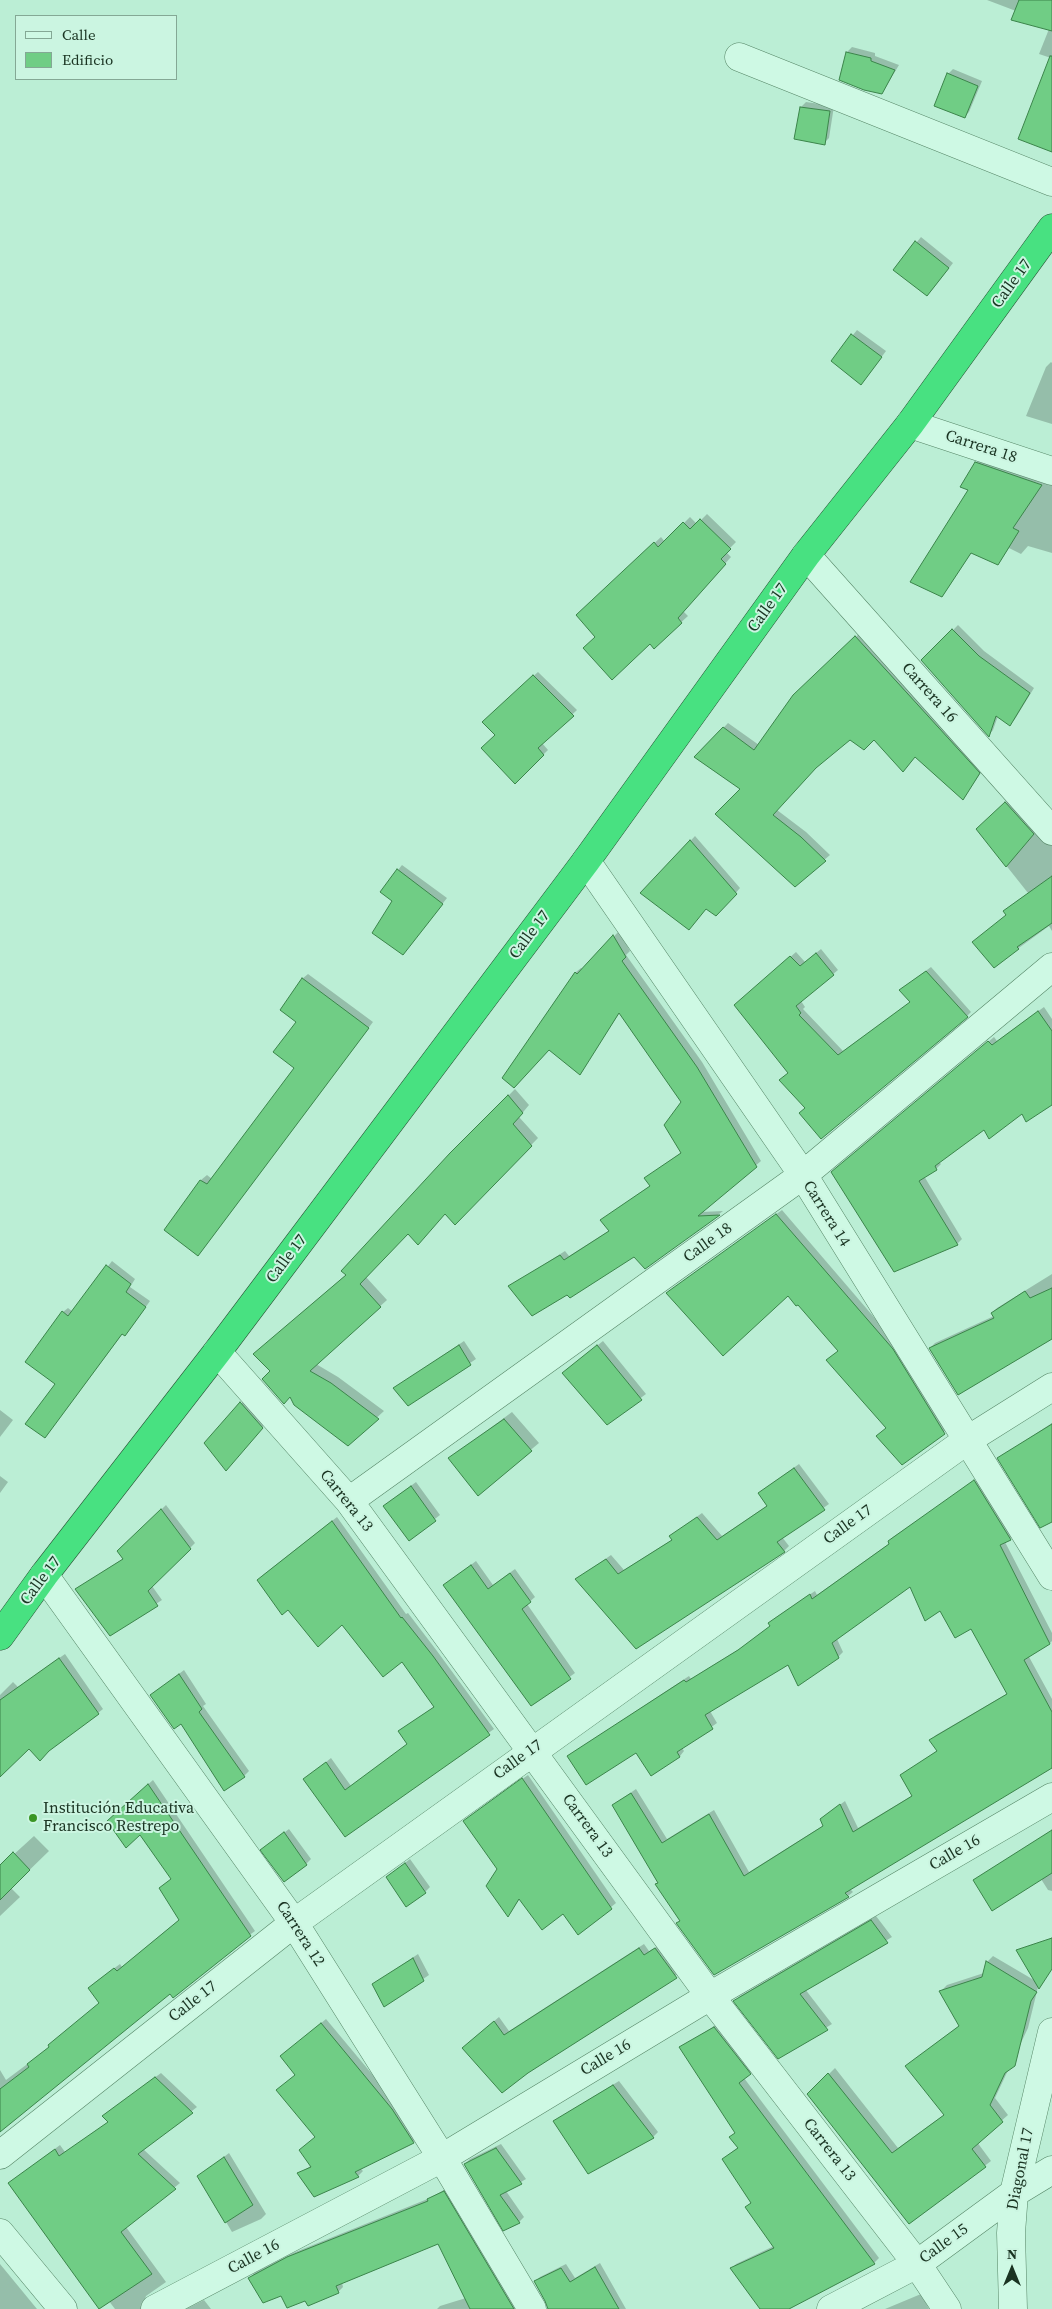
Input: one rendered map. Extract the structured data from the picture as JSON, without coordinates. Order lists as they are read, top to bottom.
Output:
{
  "streets": {
    "highway": ["Calle 17"],
    "street": [
      "Carrera 18",
      "Carrera 16",
      "Carrera 14",
      "Calle 18",
      "Carrera 13",
      "Calle 16",
      "Carrera 12",
      "Diagonal 17",
      "Calle 15"
    ]
  },
  "crossings": [
    ["Calle 17", "Carrera 18"],
    ["Calle 17", "Carrera 16"],
    ["Calle 17", "Carrera 14"],
    ["Calle 17", "Carrera 13"],
    ["Calle 17", "Carrera 12"],
    ["Carrera 14", "Calle 18"],
    ["Calle 18", "Carrera 13"],
    ["Carrera 13", "Calle 16"],
    ["Carrera 13", "Calle 15"],
    ["Calle 16", "Carrera 12"],
    ["Diagonal 17", "Calle 15"]
  ],
  "places": ["Institución Educativa Francisco Restrepo"],
  "legend": ["Calle", "Edificio"],
  "north": "top"
}
